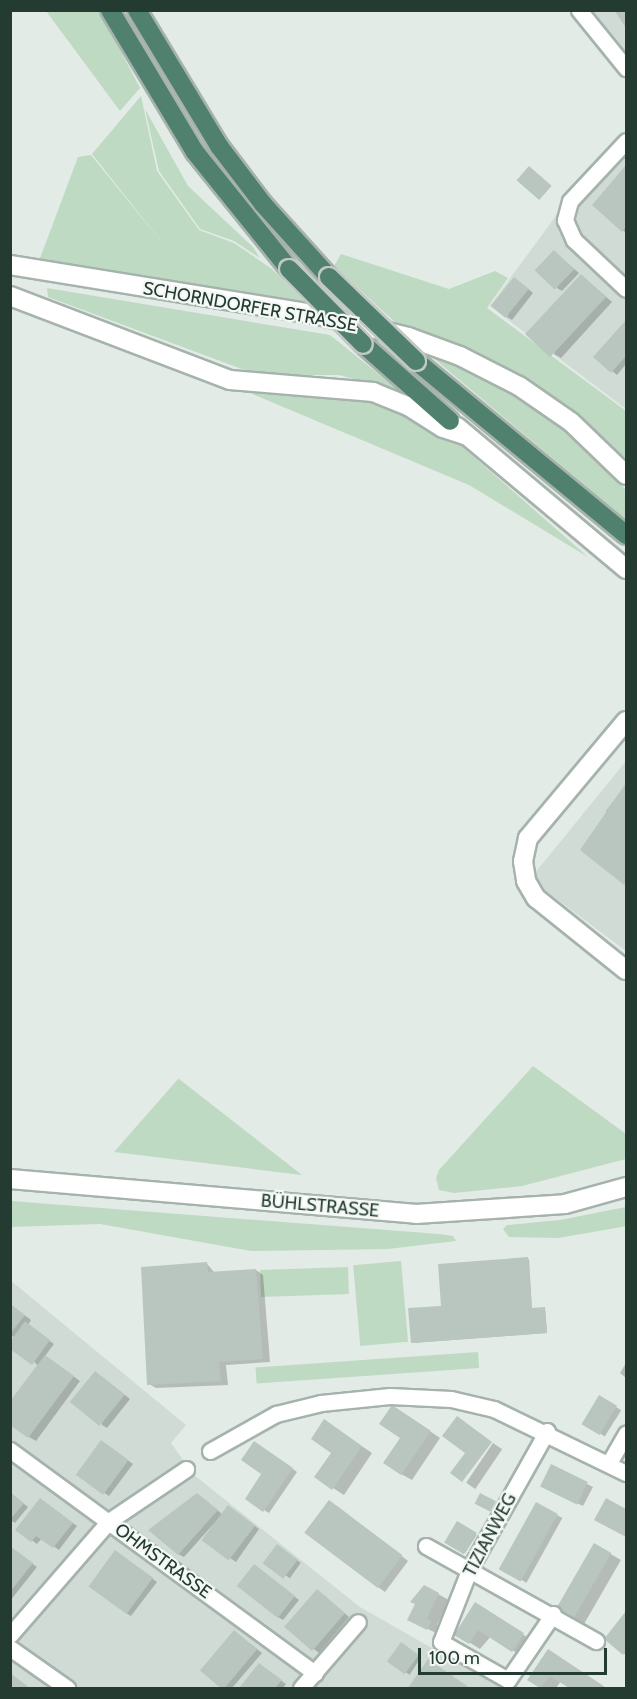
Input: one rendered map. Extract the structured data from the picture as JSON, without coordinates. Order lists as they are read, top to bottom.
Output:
{
  "streets": {
    "main road": ["SCHORNDORFER STRASSE", "BÜHLSTRASSE"],
    "street": ["TIZIANWEG", "OHMSTRASSE"]
  },
  "scale_bar": "100 m"
}
